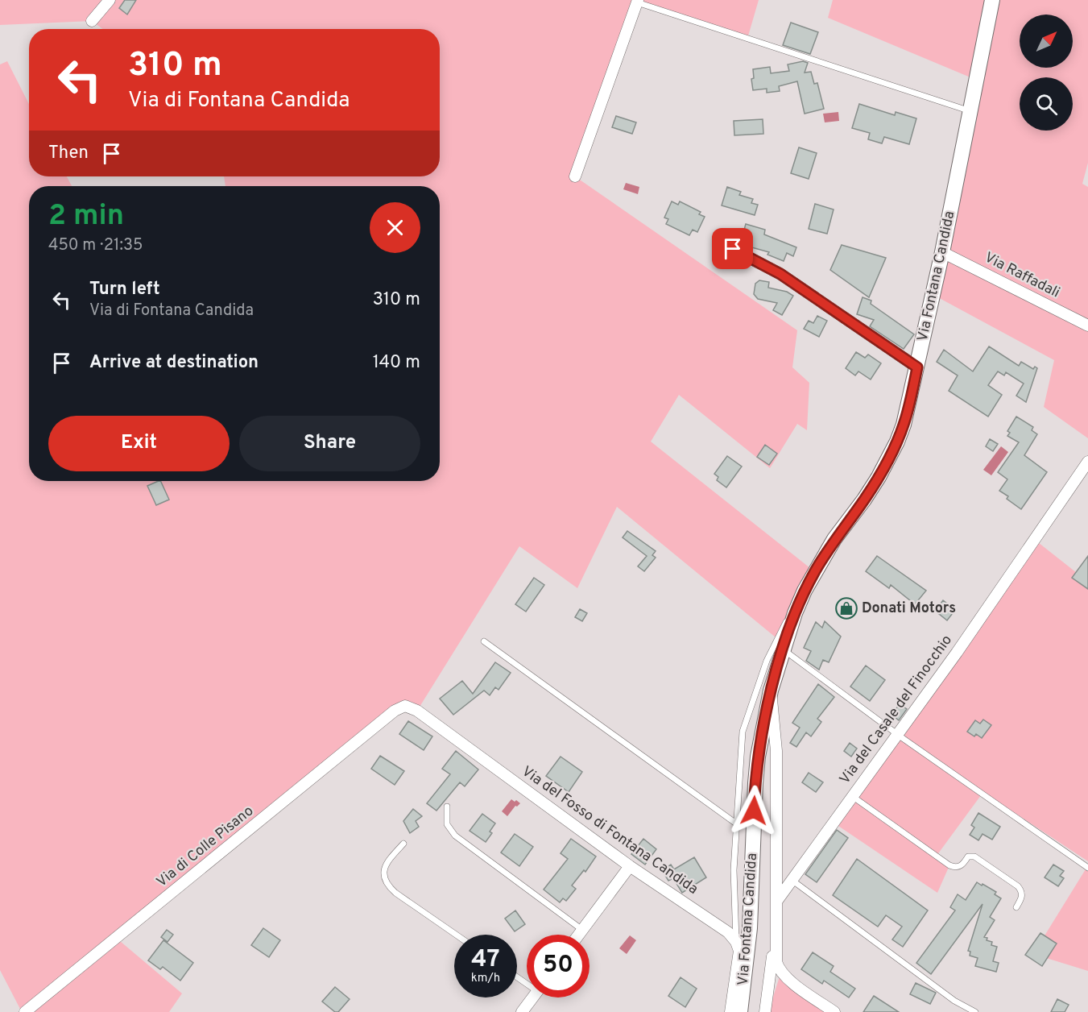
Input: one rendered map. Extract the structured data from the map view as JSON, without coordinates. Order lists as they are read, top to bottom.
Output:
{
  "streets": {
    "main road": ["Via Fontana Candida"],
    "street": [
      "Via Raffadali",
      "Via del Casale del Finocchio",
      "Via del Fosso di Fontana Candida",
      "Via di Colle Pisano"
    ]
  },
  "crossings": [
    ["Via Raffadali", "Via Fontana Candida"],
    ["Via del Fosso di Fontana Candida", "Via di Colle Pisano"]
  ],
  "places": {
    "shop": ["Donati Motors"]
  },
  "north": "top right",
  "page": {
    "turn": ["310 m", "Via di Fontana Candida"],
    "then": "Then",
    "heading": ["2 min", "450 m · 21:35"],
    "list": [
      {
        "name": "Turn left",
        "note": "Via di Fontana Candida",
        "value": "310 m"
      },
      {
        "name": "Arrive at destination",
        "value": "140 m"
      }
    ],
    "buttons": ["Exit", "Share"],
    "speed": "47 km/h",
    "limit": "50"
  }
}
